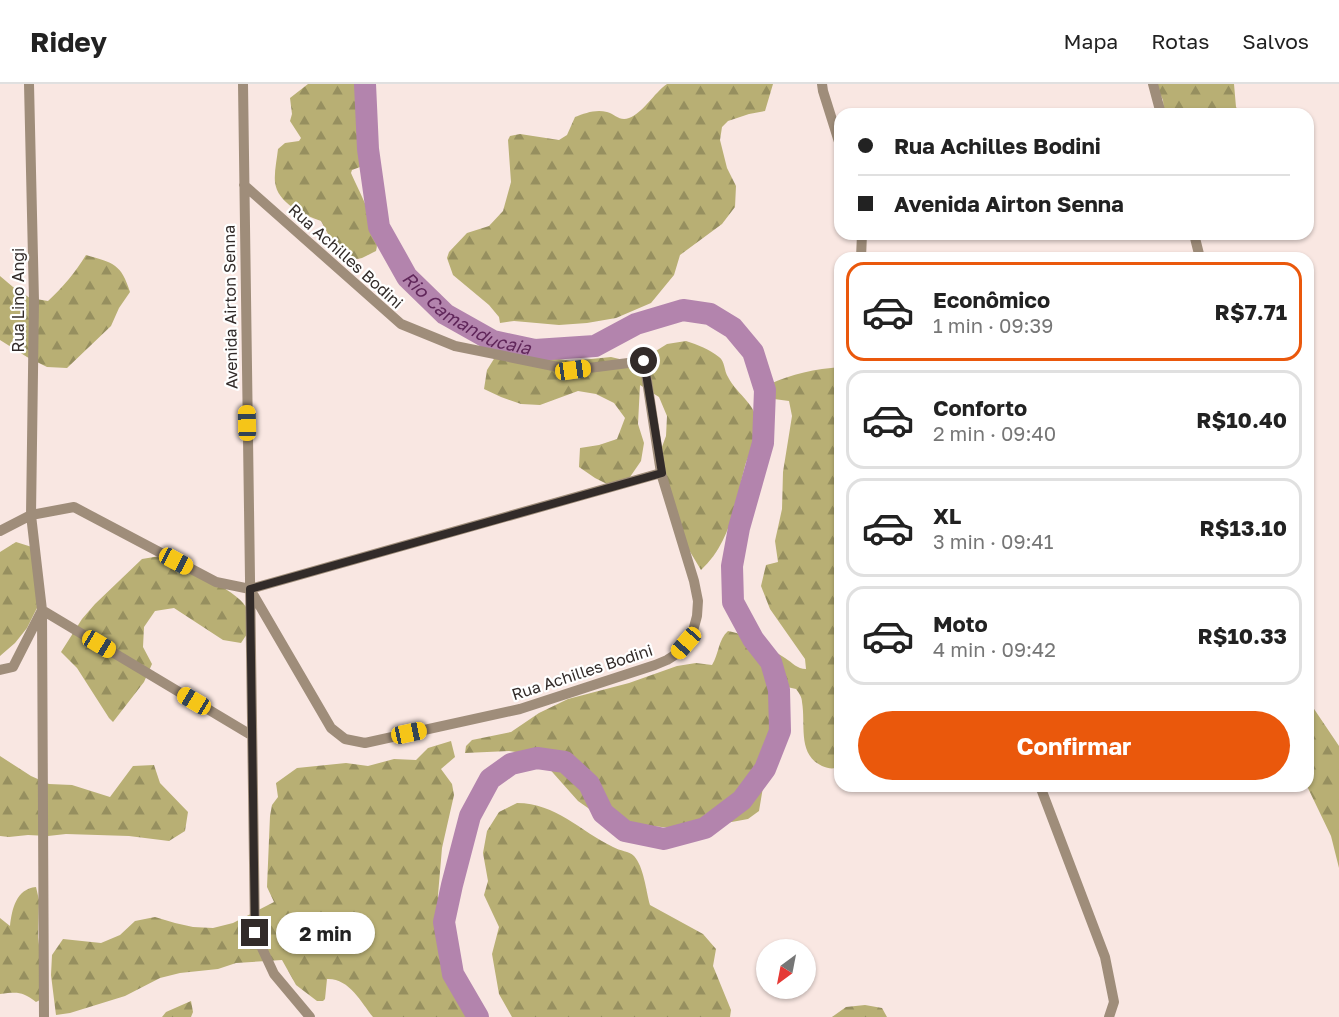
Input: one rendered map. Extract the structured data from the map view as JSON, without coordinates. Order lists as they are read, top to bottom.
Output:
{
  "streets": {
    "street": ["Rua Achilles Bodini", "Rua Lino Angi", "Avenida Airton Senna"]
  },
  "crossings": [
    ["Rua Achilles Bodini", "Avenida Airton Senna"]
  ],
  "water": ["Rio Camanducaia"],
  "north": "bottom left",
  "page": {
    "header": "Ridey",
    "nav": ["Mapa", "Rotas", "Salvos"],
    "banner": ["Rua Achilles Bodini", "Avenida Airton Senna"],
    "list": [
      {
        "name": "Econômico",
        "note": "1 min · 09:39",
        "value": "R$7.71"
      },
      {
        "name": "Conforto",
        "note": "2 min · 09:40",
        "value": "R$10.40"
      },
      {
        "name": "XL",
        "note": "3 min · 09:41",
        "value": "R$13.10"
      },
      {
        "name": "Moto",
        "note": "4 min · 09:42",
        "value": "R$10.33"
      }
    ],
    "buttons": "Confirmar",
    "bubble": "2 min"
  }
}
